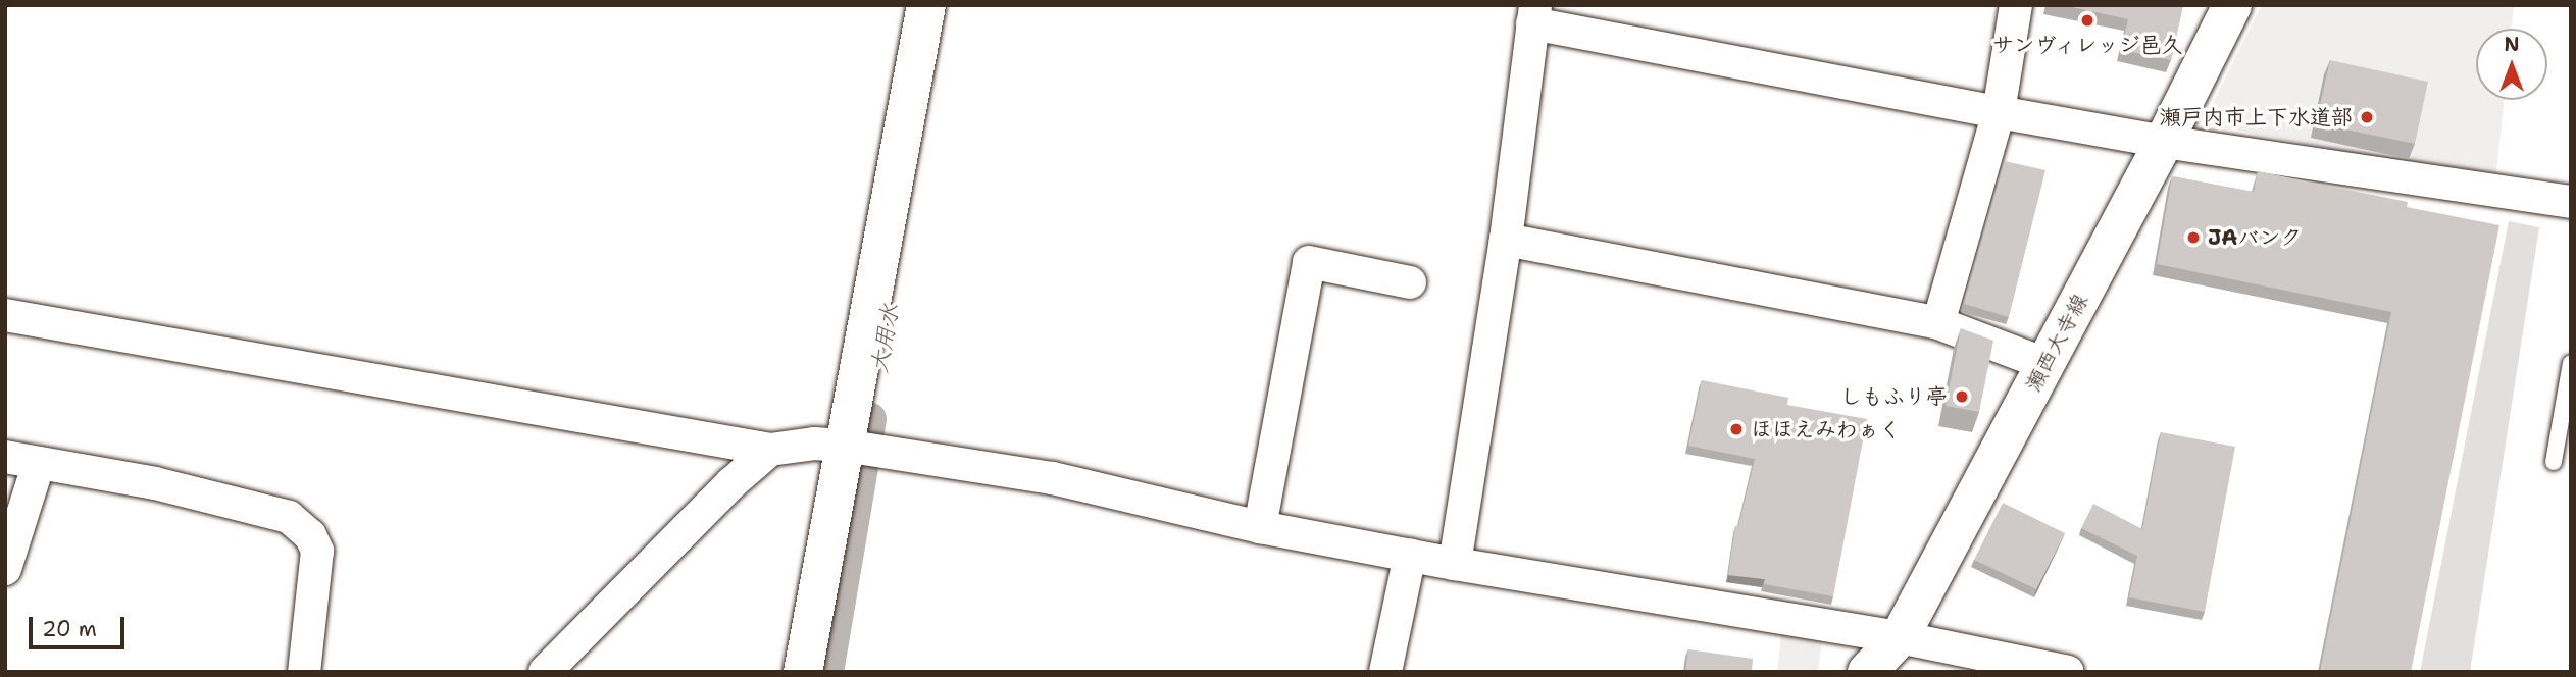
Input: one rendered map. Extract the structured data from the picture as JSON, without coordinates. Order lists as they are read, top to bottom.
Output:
{
  "streets": {
    "main road": ["瀬西大寺線"]
  },
  "water": ["大用水"],
  "places": [
    "サンヴィレッジ邑久",
    "瀬戸内市上下水道部",
    "JAバンク",
    "しもふり亭",
    "ほほえみわぁく"
  ],
  "scale_bar": "20 m",
  "north": "top"
}
